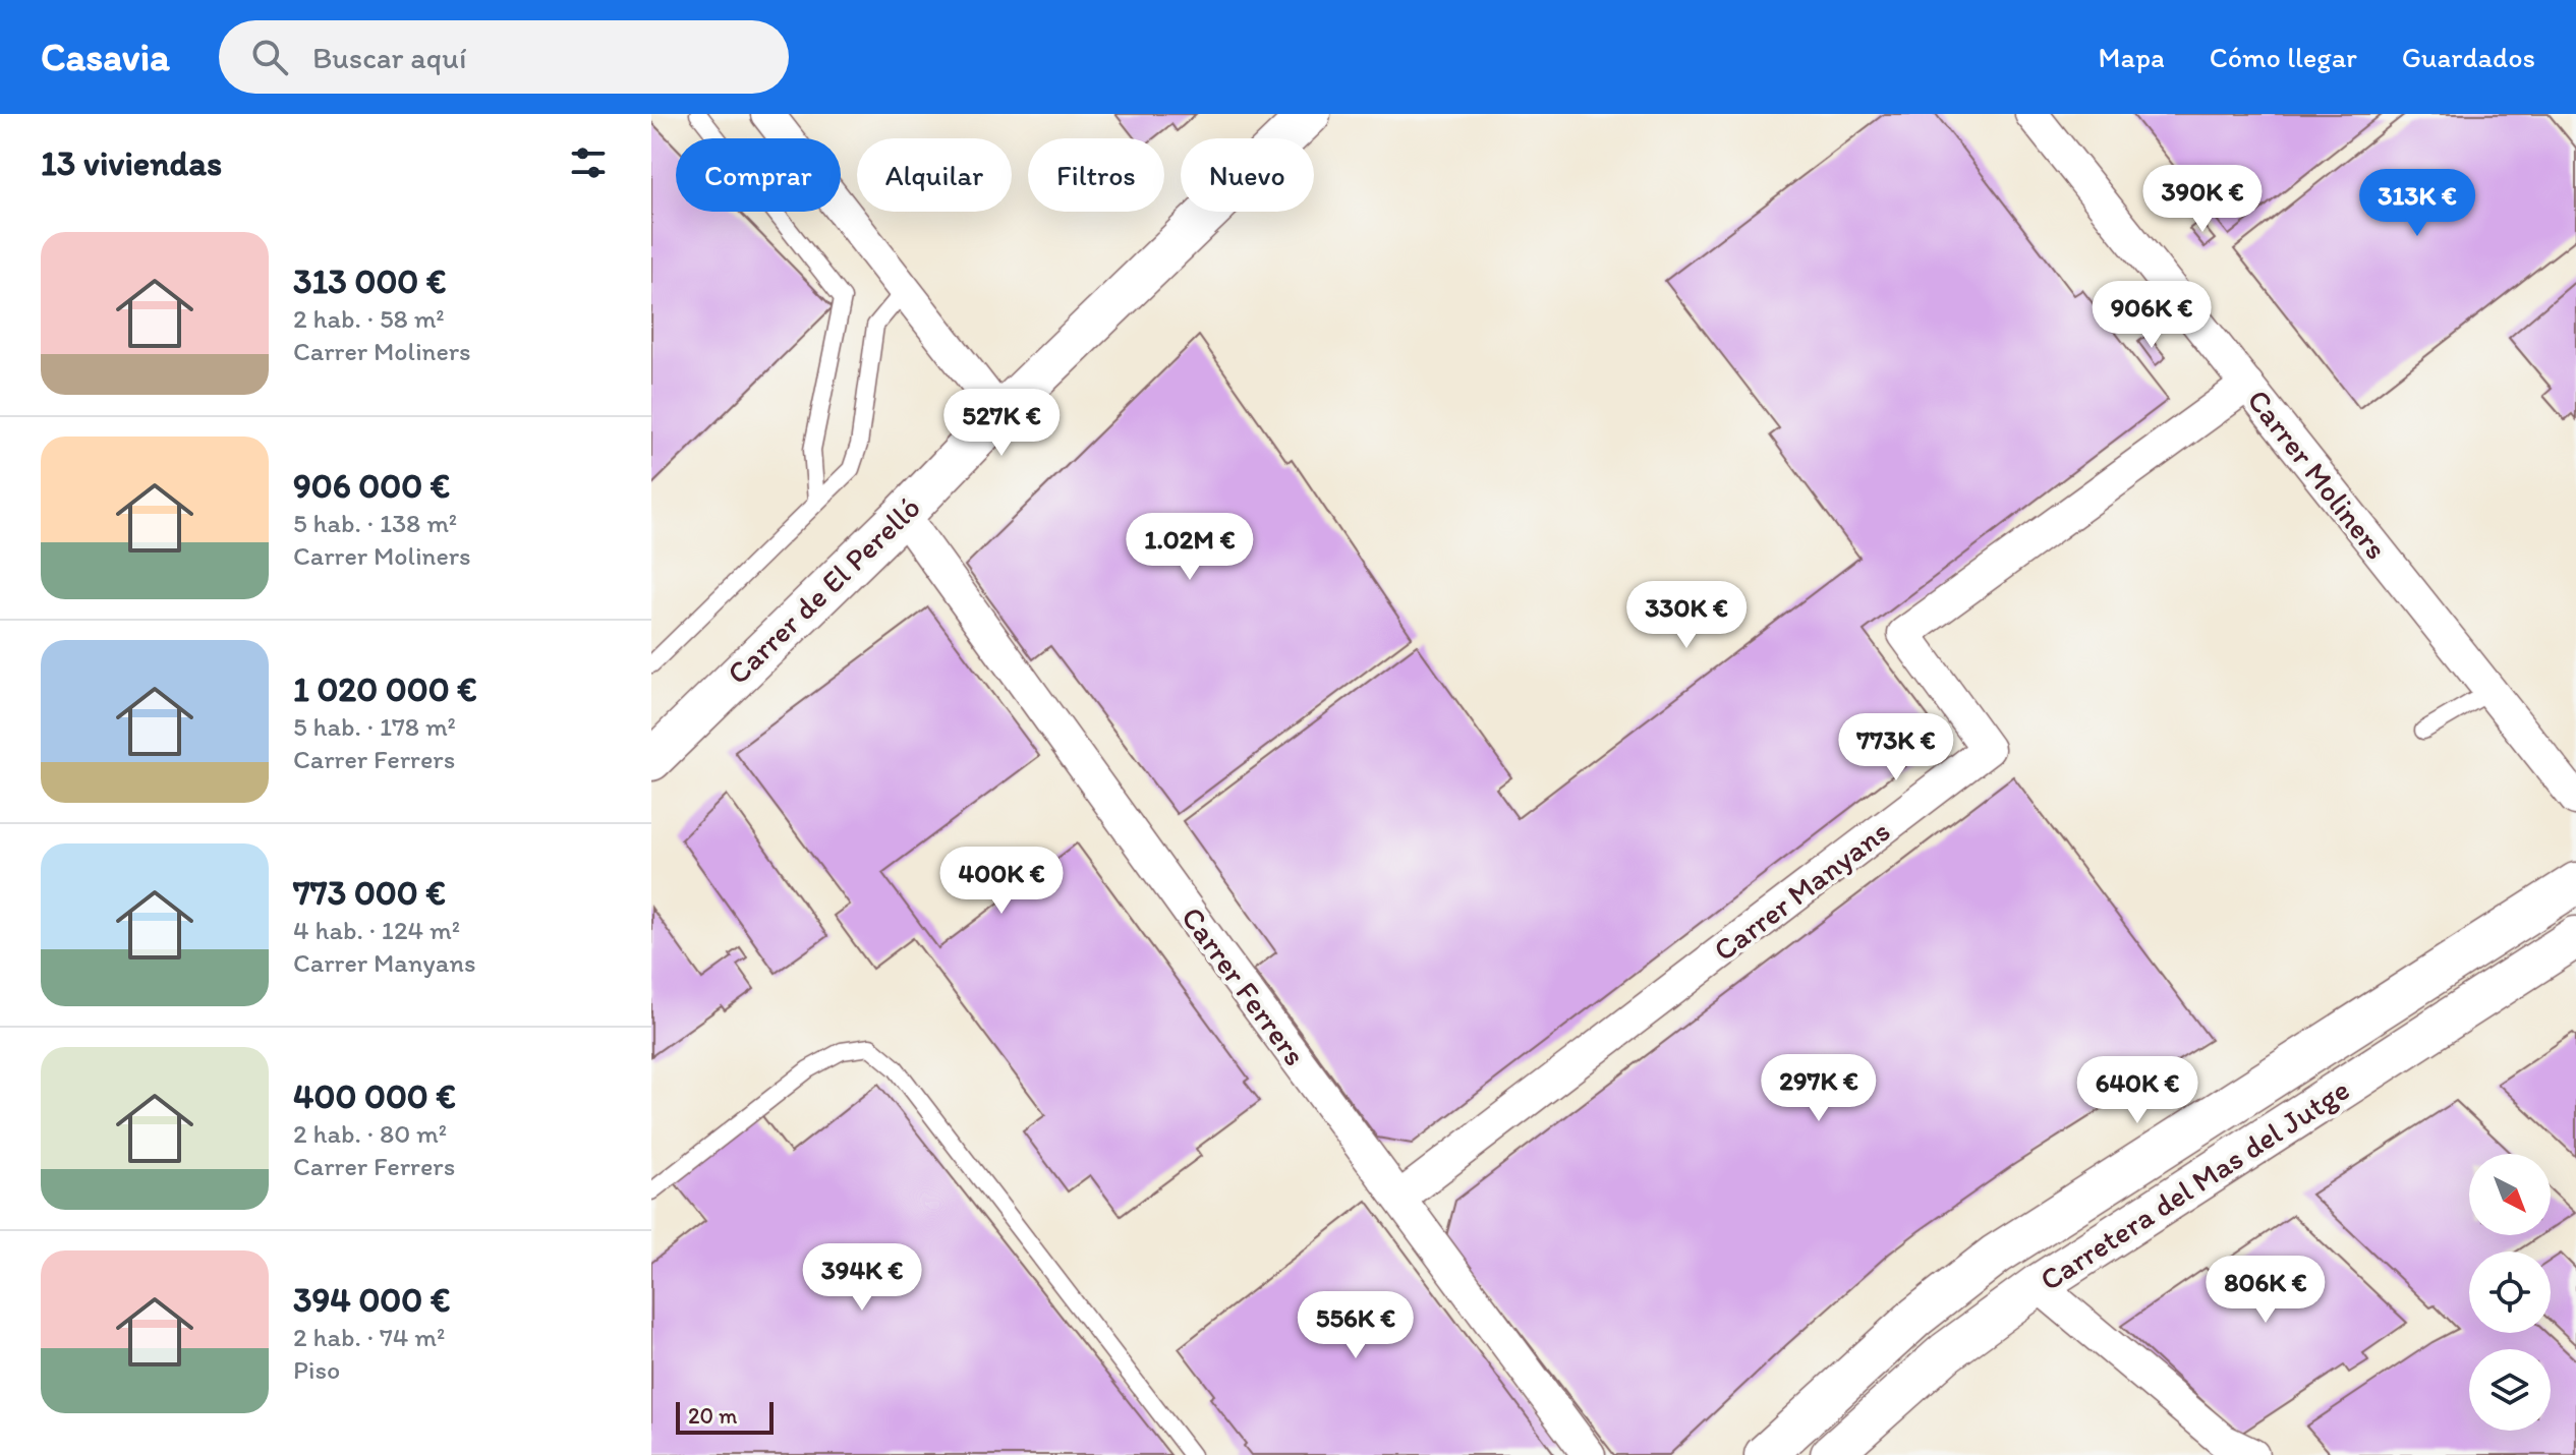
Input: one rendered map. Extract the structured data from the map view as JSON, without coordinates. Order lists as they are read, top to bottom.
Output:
{
  "streets": {
    "street": [
      "Carrer Moliners",
      "Carrer de El Perelló",
      "Carrer Manyans",
      "Carrer Ferrers",
      "Carretera del Mas del Jutge"
    ]
  },
  "crossings": [
    ["Carrer Moliners", "Carrer Manyans"],
    ["Carrer de El Perelló", "Carrer Ferrers"],
    ["Carrer Manyans", "Carrer Ferrers"]
  ],
  "scale_bar": "20 m",
  "north": "bottom right",
  "page": {
    "header": "Casavia",
    "search": "Buscar aquí",
    "nav": ["Mapa", "Cómo llegar", "Guardados"],
    "heading": "13 viviendas",
    "chip": [
      "Comprar",
      "Alquilar",
      "Filtros",
      "Nuevo"
    ],
    "price": [
      "390K €",
      "313K €",
      "906K €",
      "527K €",
      "1.02M €",
      "330K €",
      "773K €",
      "400K €",
      "297K €",
      "640K €",
      "394K €",
      "806K €",
      "556K €"
    ],
    "list": [
      {
        "name": "313 000 €",
        "note": "2 hab. · 58 m² · Carrer Moliners"
      },
      {
        "name": "906 000 €",
        "note": "5 hab. · 138 m² · Carrer Moliners"
      },
      {
        "name": "1 020 000 €",
        "note": "5 hab. · 178 m² · Carrer Ferrers"
      },
      {
        "name": "773 000 €",
        "note": "4 hab. · 124 m² · Carrer Manyans"
      },
      {
        "name": "400 000 €",
        "note": "2 hab. · 80 m² · Carrer Ferrers"
      },
      {
        "name": "394 000 €",
        "note": "2 hab. · 74 m² · Piso"
      }
    ],
    "scale": "20 m"
  }
}
